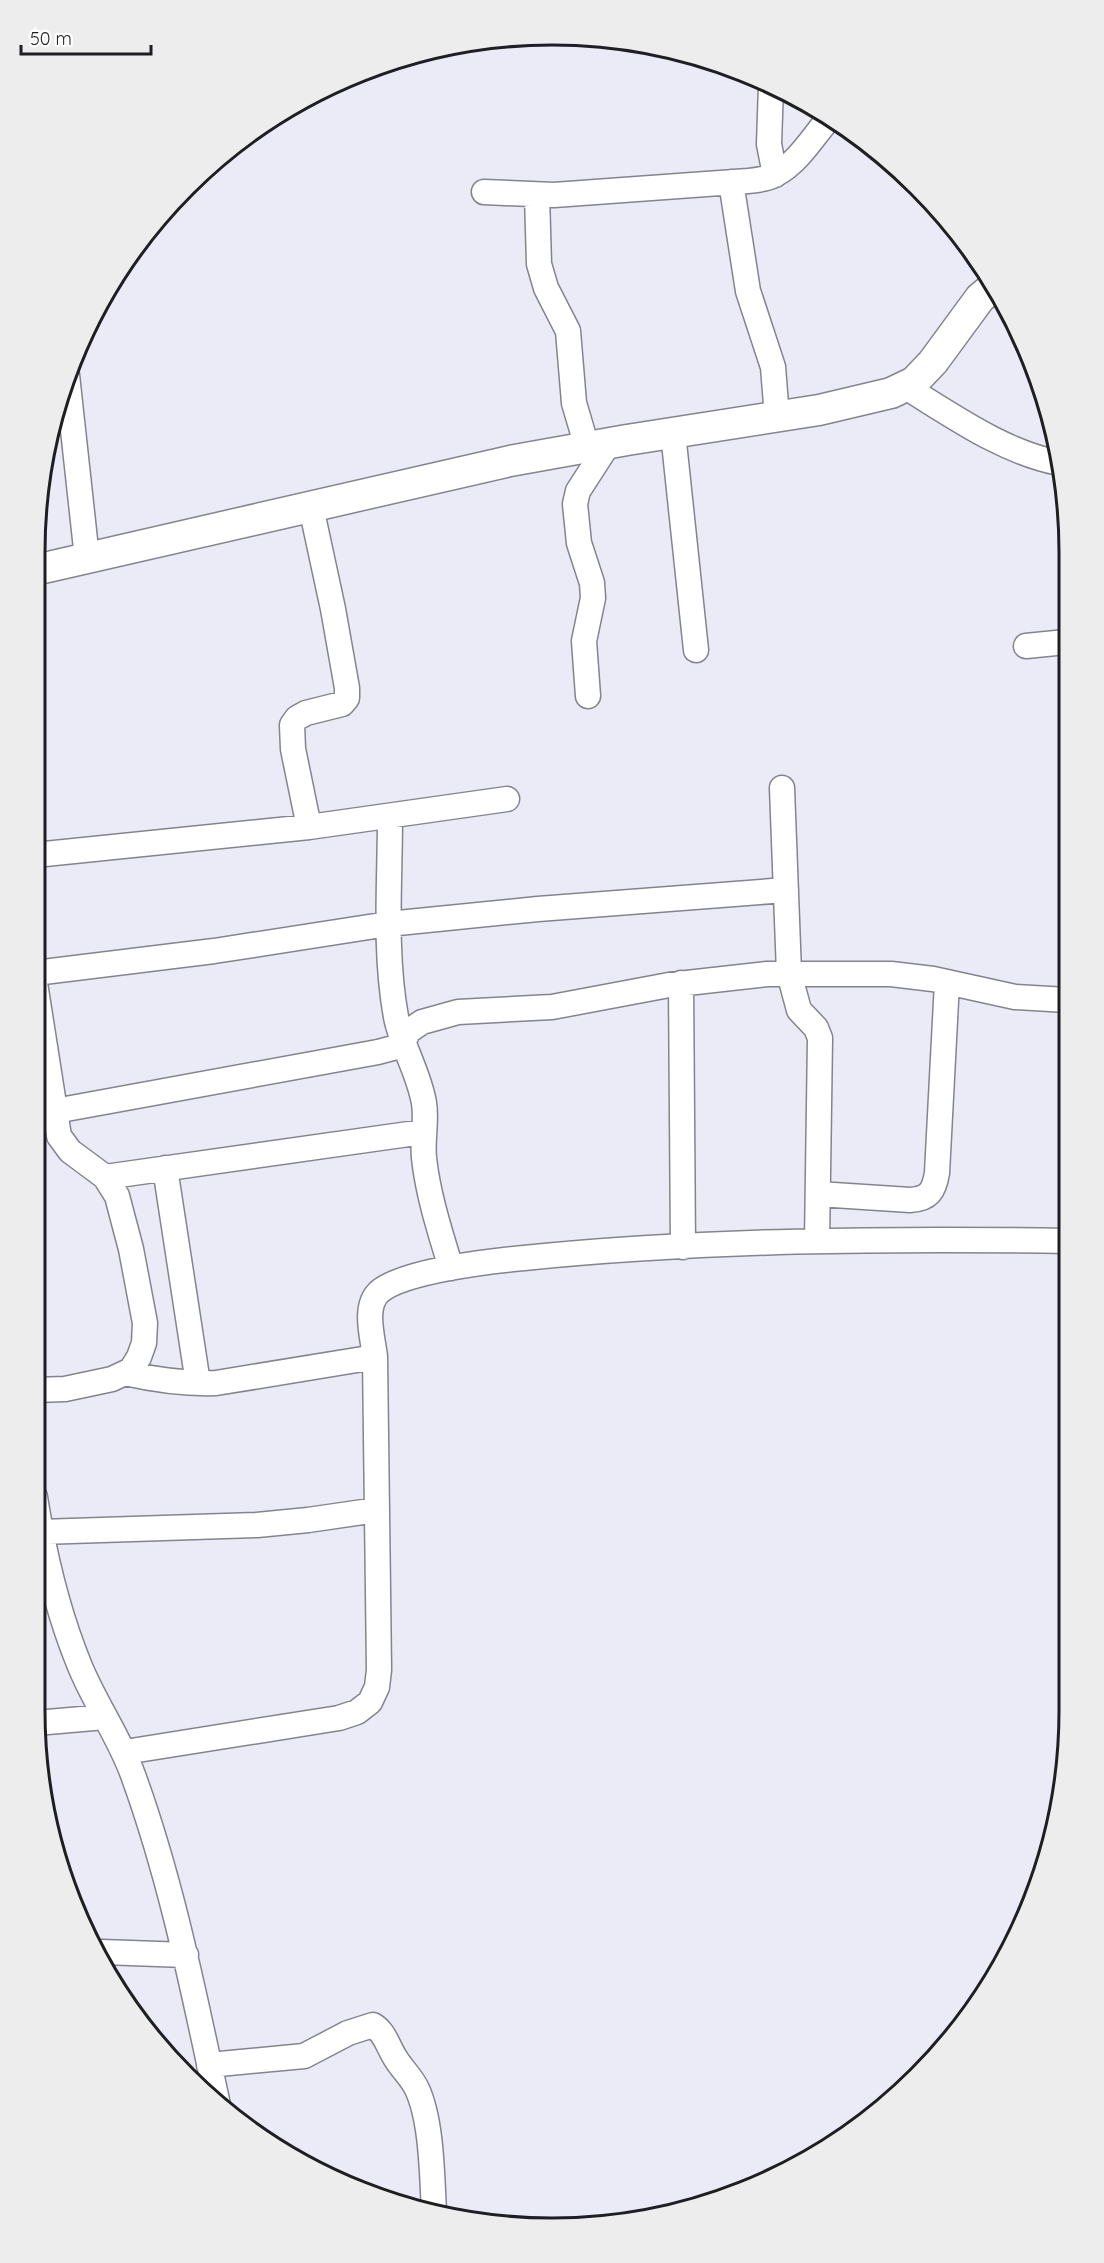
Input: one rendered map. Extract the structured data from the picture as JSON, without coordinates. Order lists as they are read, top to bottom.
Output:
{
  "scale_bar": "50 m"
}
